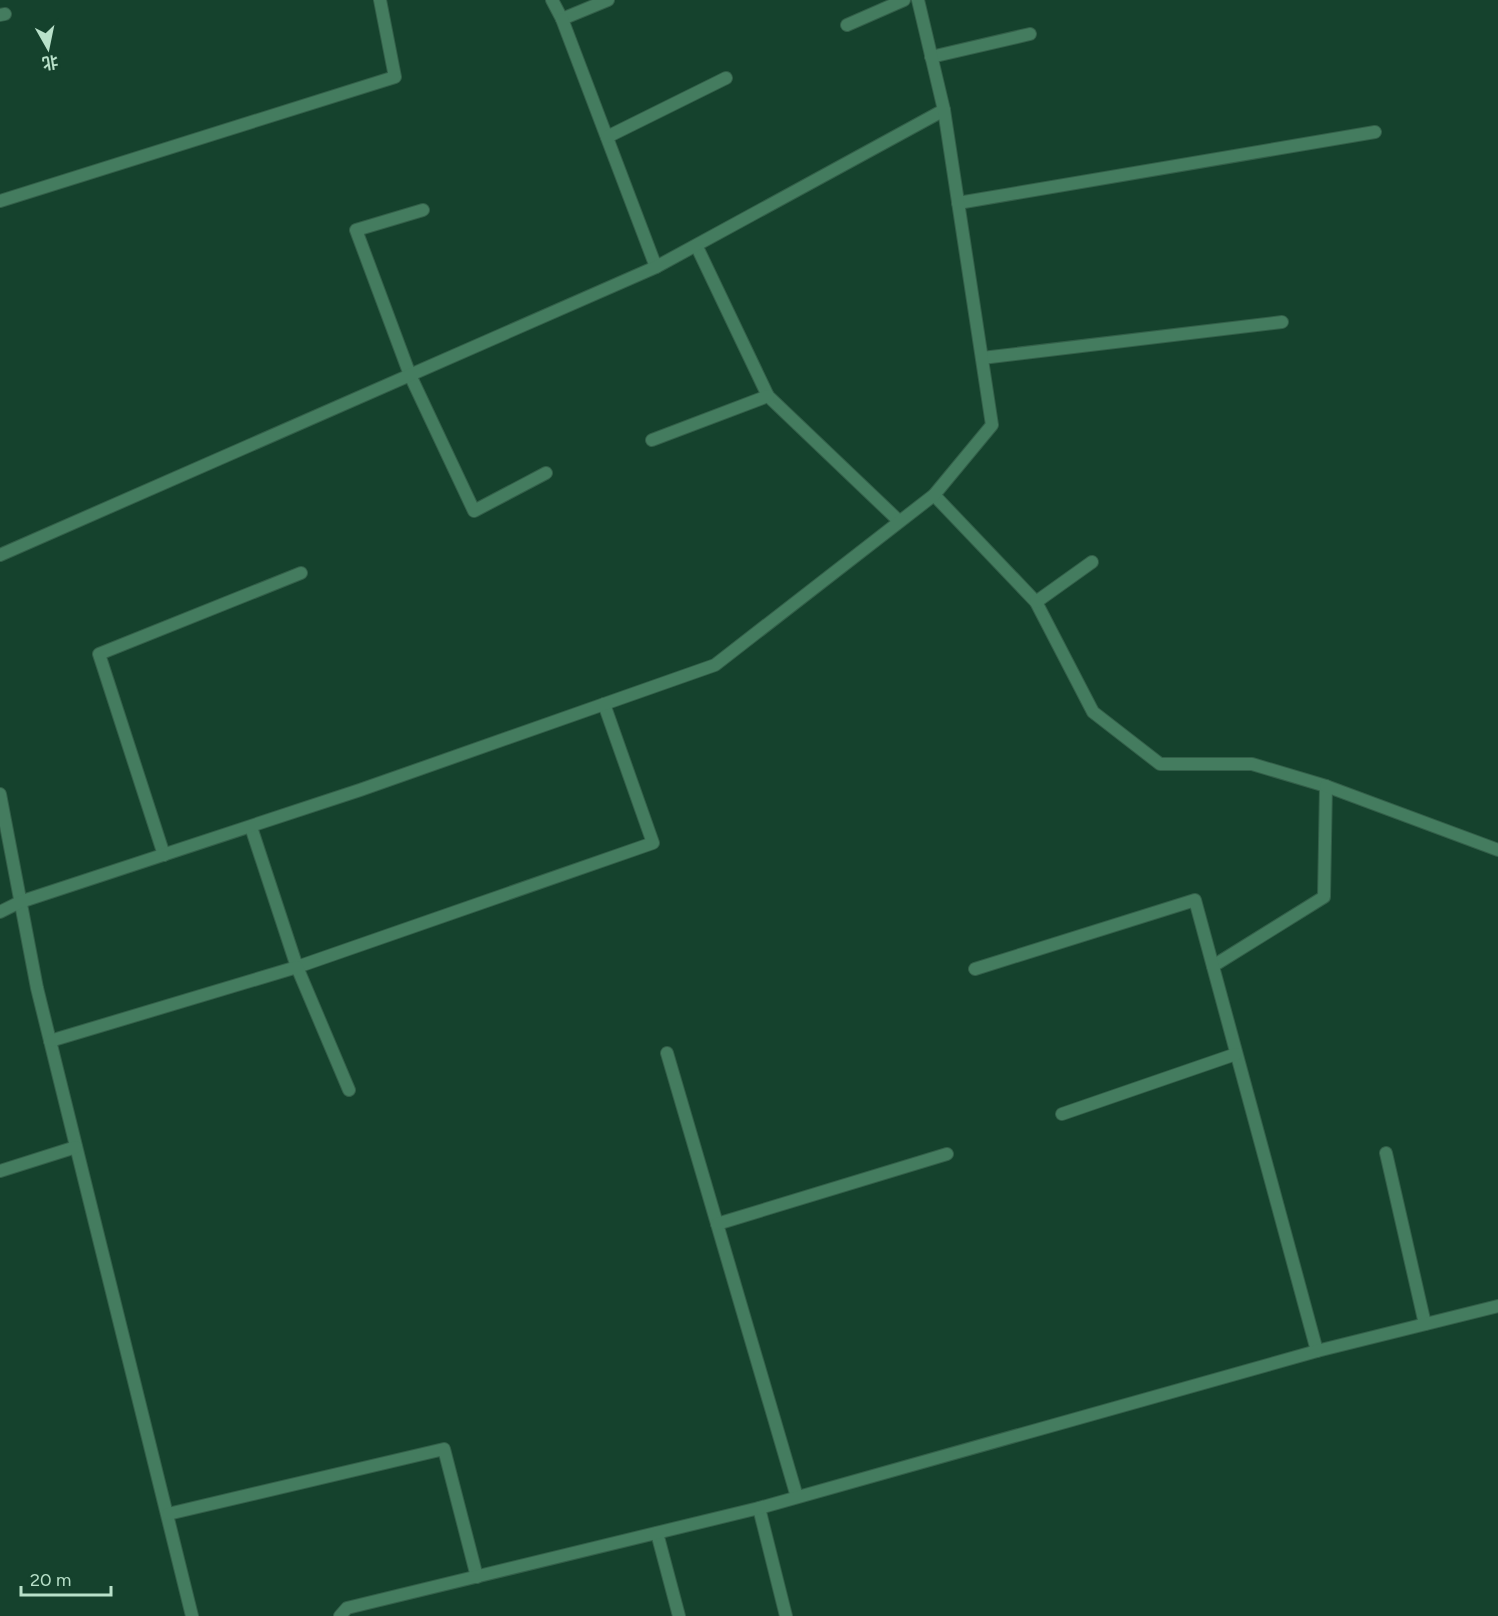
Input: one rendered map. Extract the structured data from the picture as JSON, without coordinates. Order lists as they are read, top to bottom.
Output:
{
  "scale_bar": "20 m",
  "north": "bottom"
}
